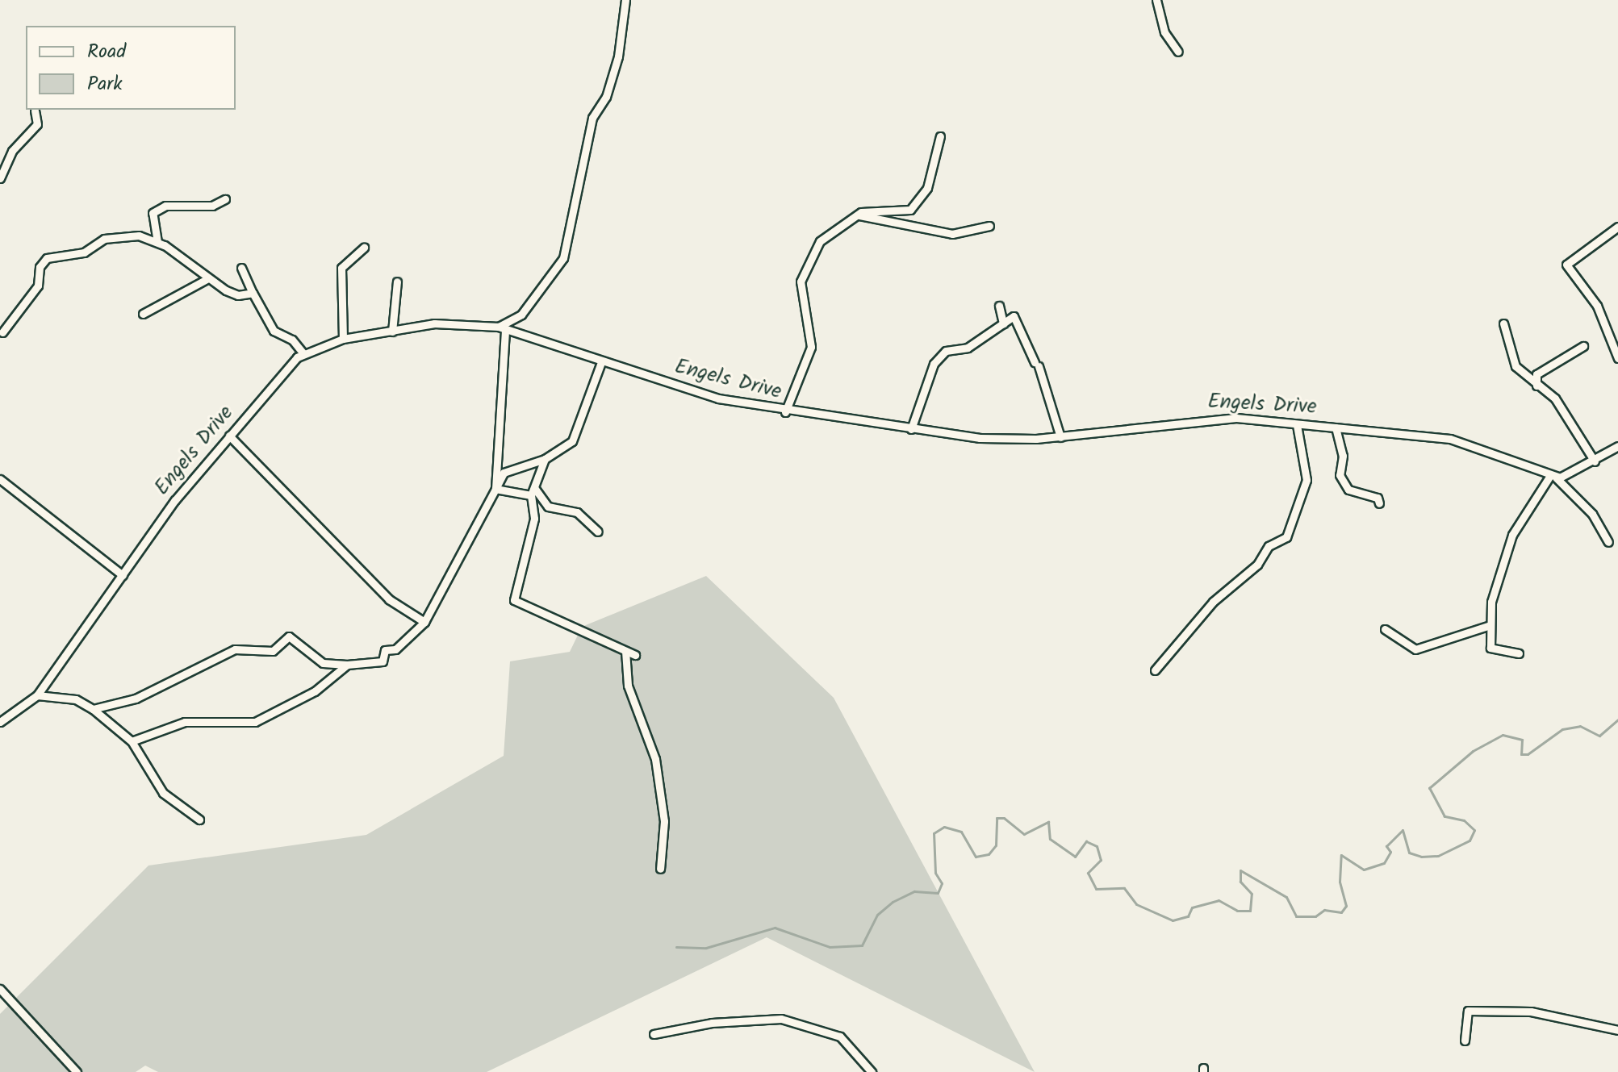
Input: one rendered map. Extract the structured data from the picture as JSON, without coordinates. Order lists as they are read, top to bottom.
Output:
{
  "streets": {
    "street": ["Engels Drive"]
  },
  "legend": ["Road", "Park"]
}
